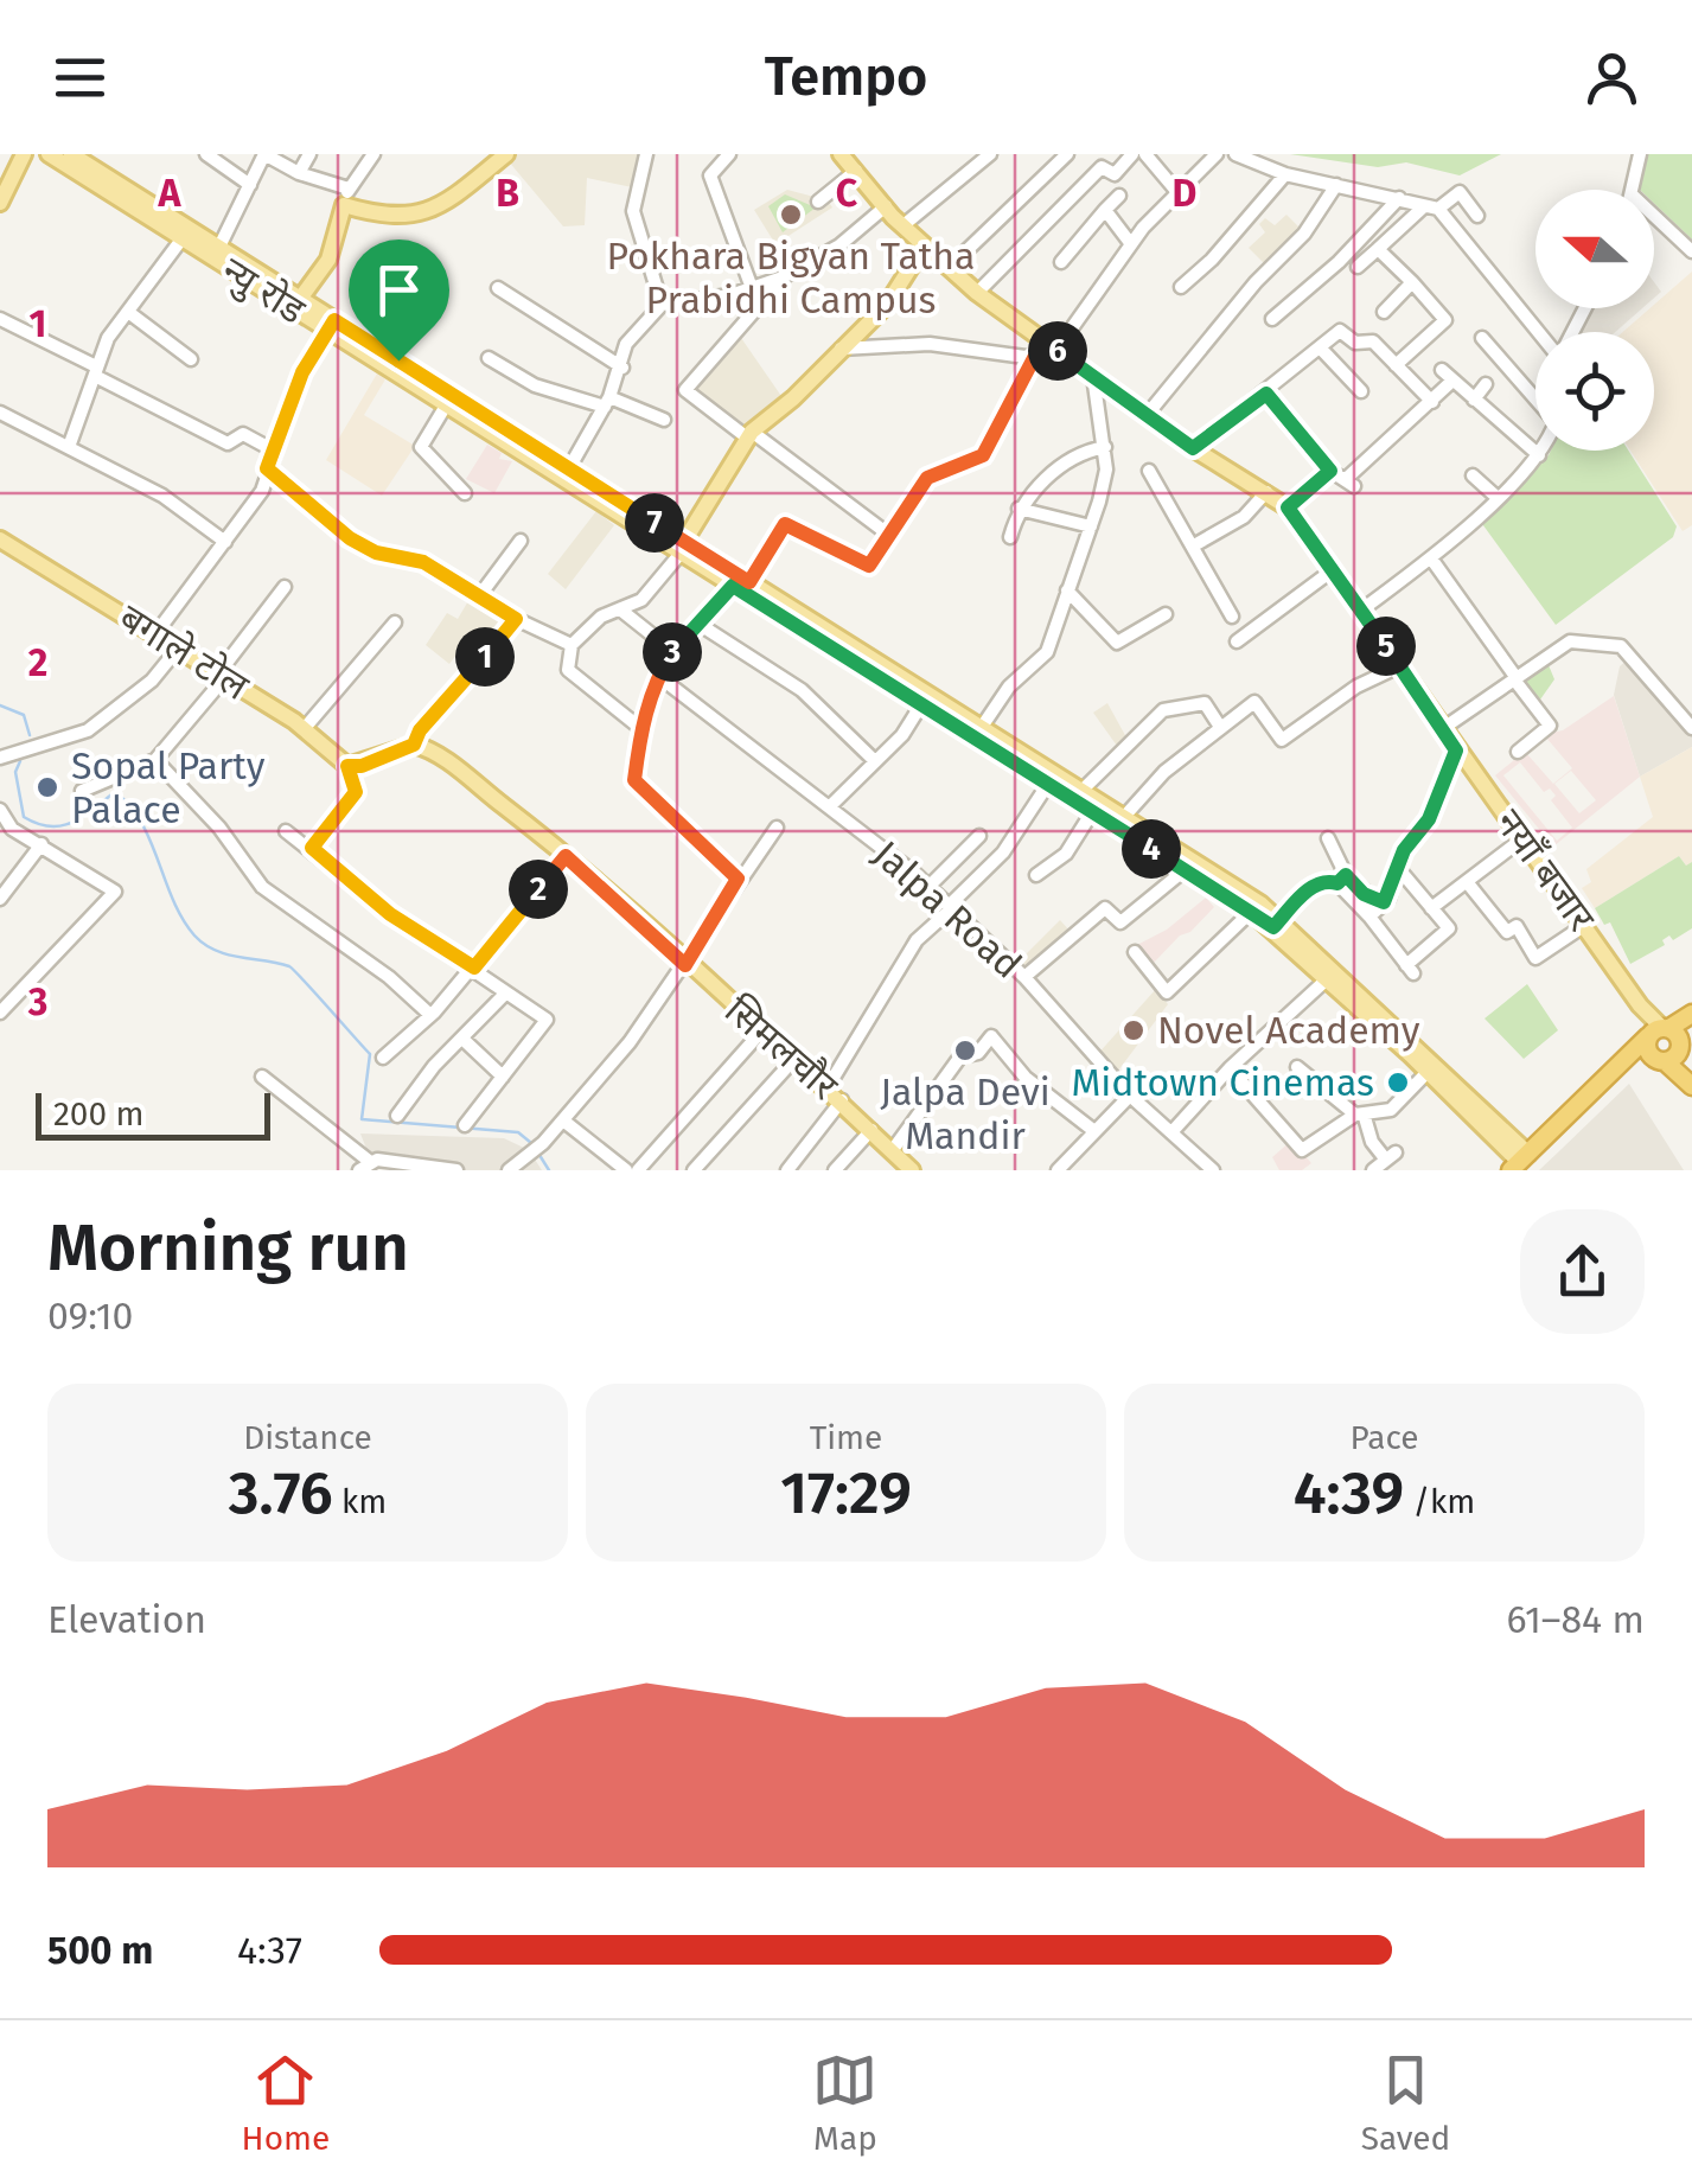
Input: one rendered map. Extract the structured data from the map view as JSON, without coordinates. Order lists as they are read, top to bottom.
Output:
{
  "streets": {
    "main road": [
      "न्यु रोड",
      "बगाले टोल",
      "नयाँ बजार",
      "सिमलचौर"
    ],
    "street": ["Jalpa Road"]
  },
  "places": [
    "Pokhara Bigyan Tatha Prabidhi Campus",
    "Sopal Party Palace",
    "Novel Academy",
    "Jalpa Devi Mandir",
    "Midtown Cinemas"
  ],
  "scale_bar": "200 m",
  "north": "left",
  "page": {
    "header": "Tempo",
    "pins": [
      "6",
      "7",
      "5",
      "3",
      "1",
      "4",
      "2"
    ],
    "scale": "200 m",
    "heading": ["Morning run", "09:10"],
    "stats": [
      ["Distance", "3.76 km"],
      ["Time", "17:29"],
      ["Pace", "4:39 /km"]
    ],
    "chart": ["Elevation", "61–84 m"],
    "list": [
      {
        "name": "500 m",
        "note": "4:37"
      }
    ],
    "tabs": ["Home", "Map", "Saved"]
  },
  "grid": {
    "columns": [
      "A",
      "B",
      "C",
      "D"
    ],
    "rows": ["1", "2", "3"]
  }
}
